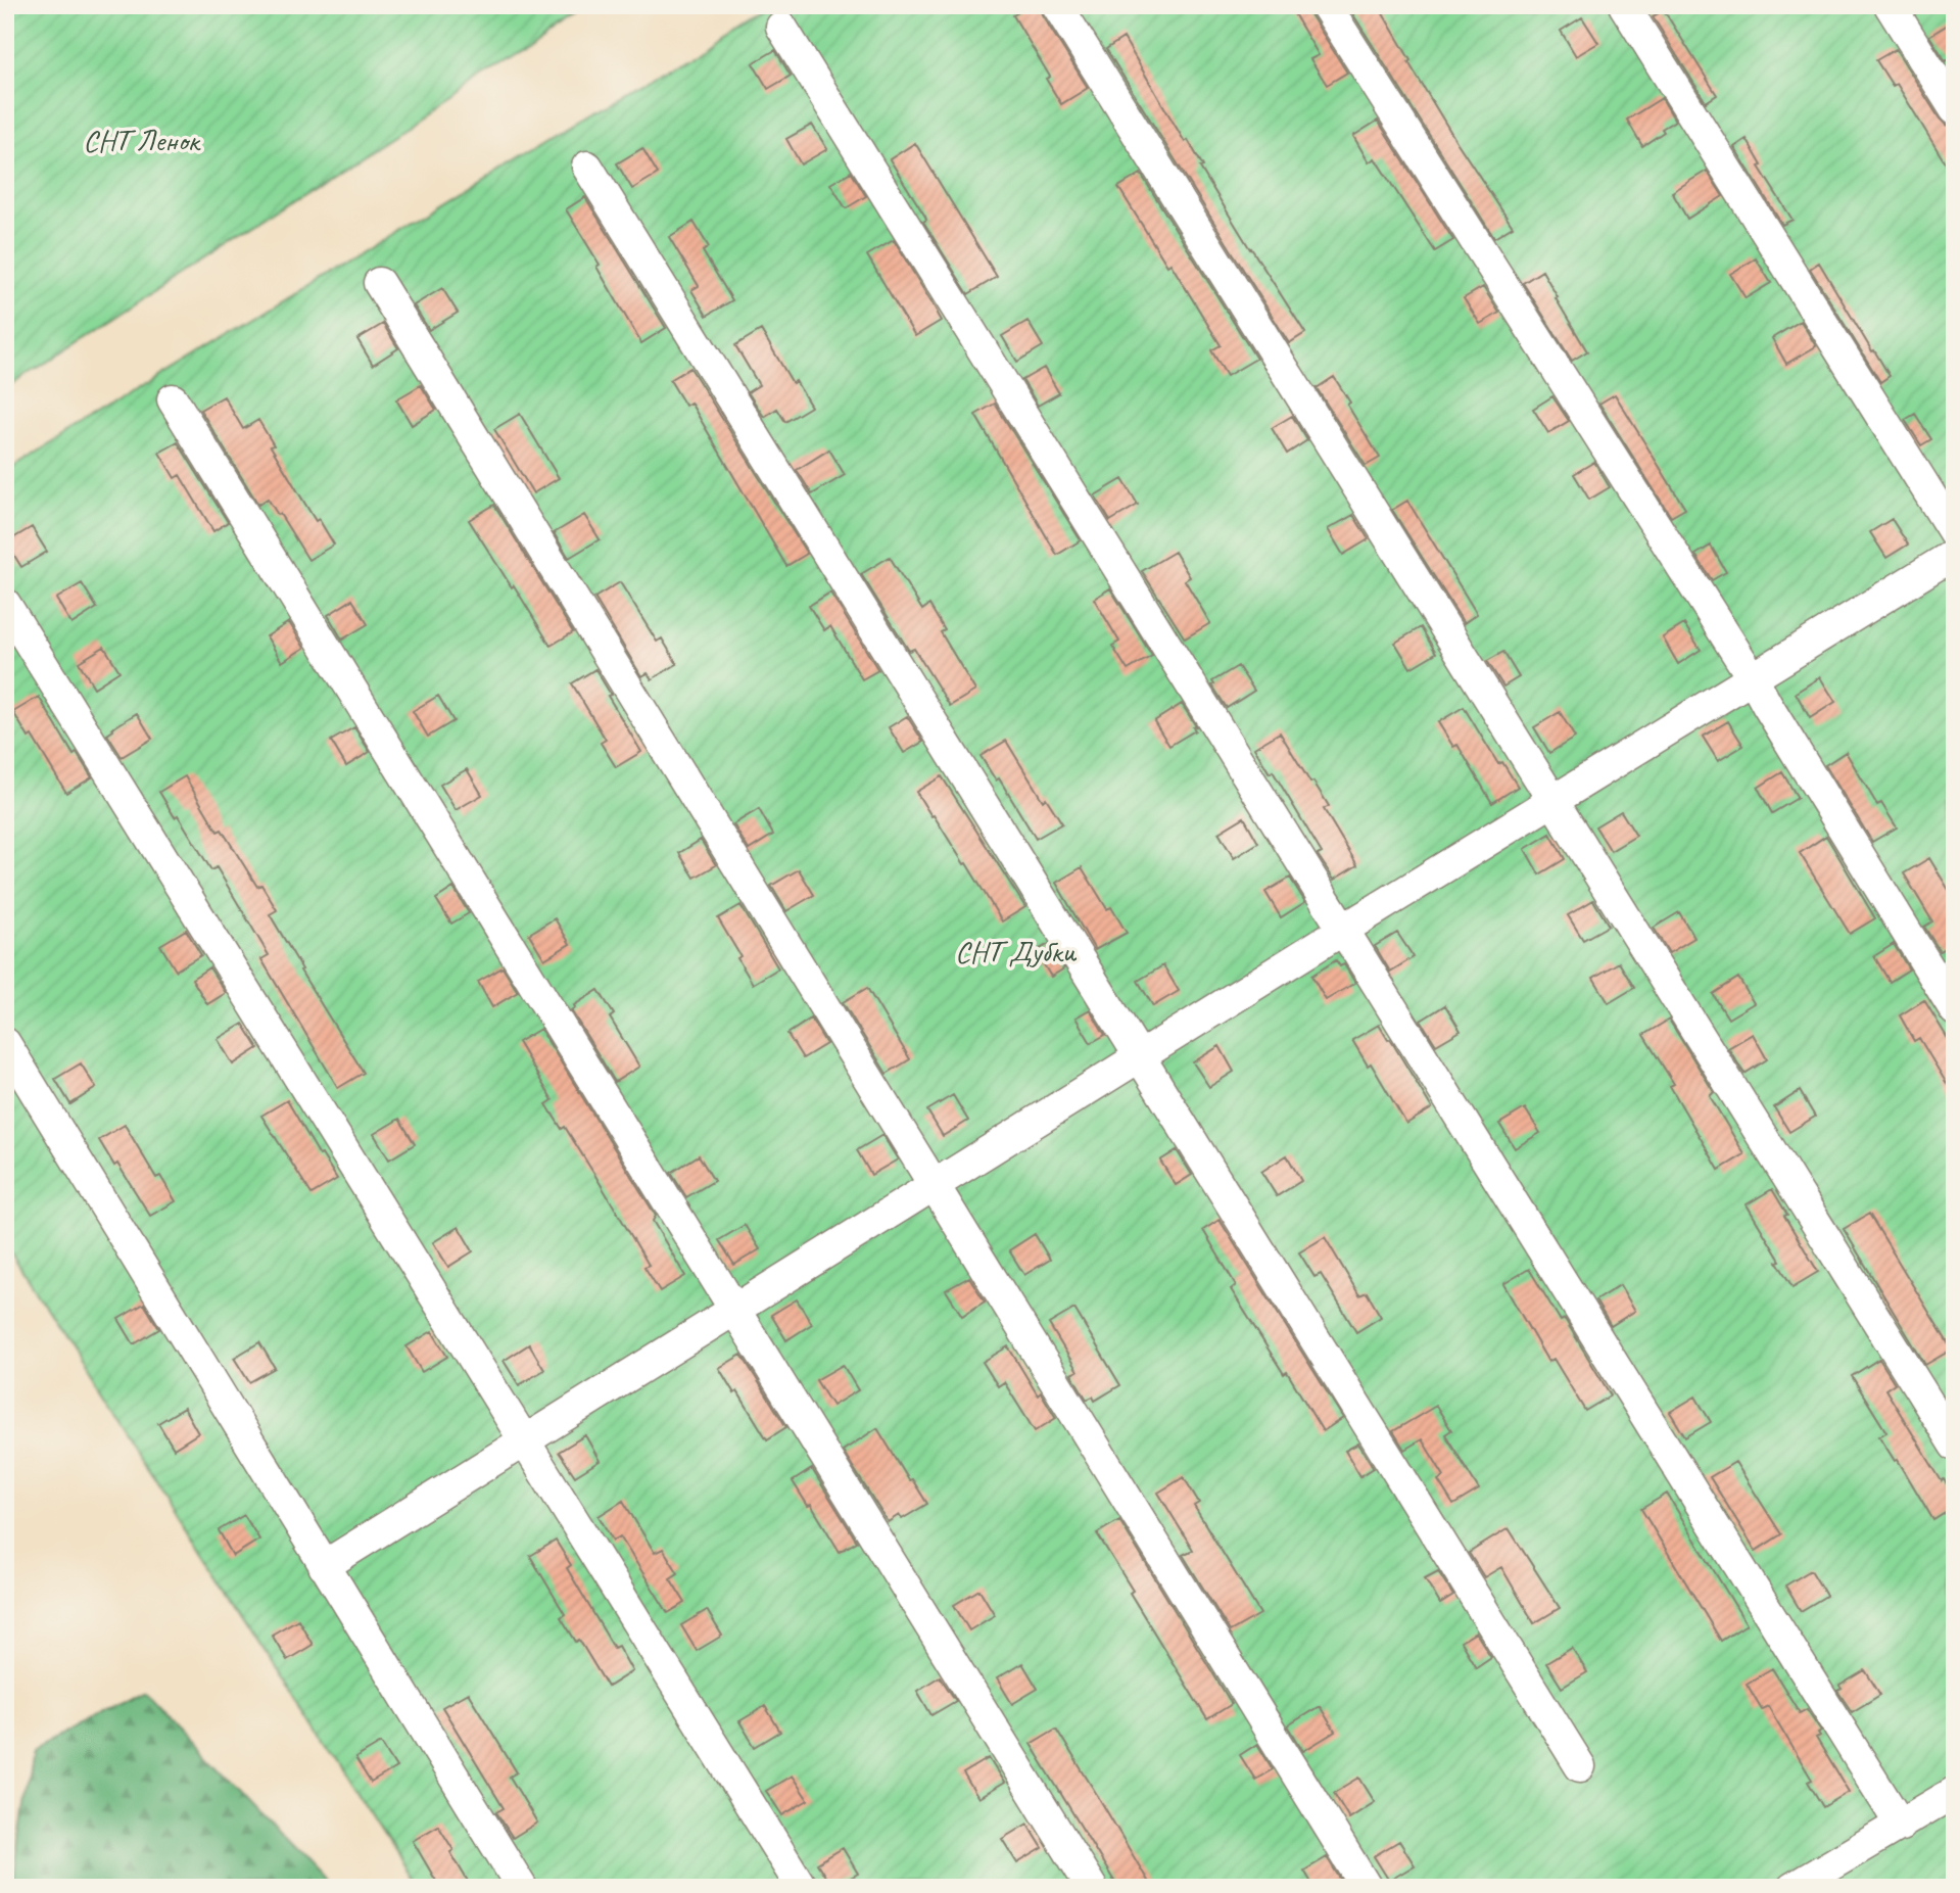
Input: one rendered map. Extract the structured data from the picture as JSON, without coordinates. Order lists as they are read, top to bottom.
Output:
{
  "parks": ["СНТ Ленок", "СНТ Дубки"]
}
